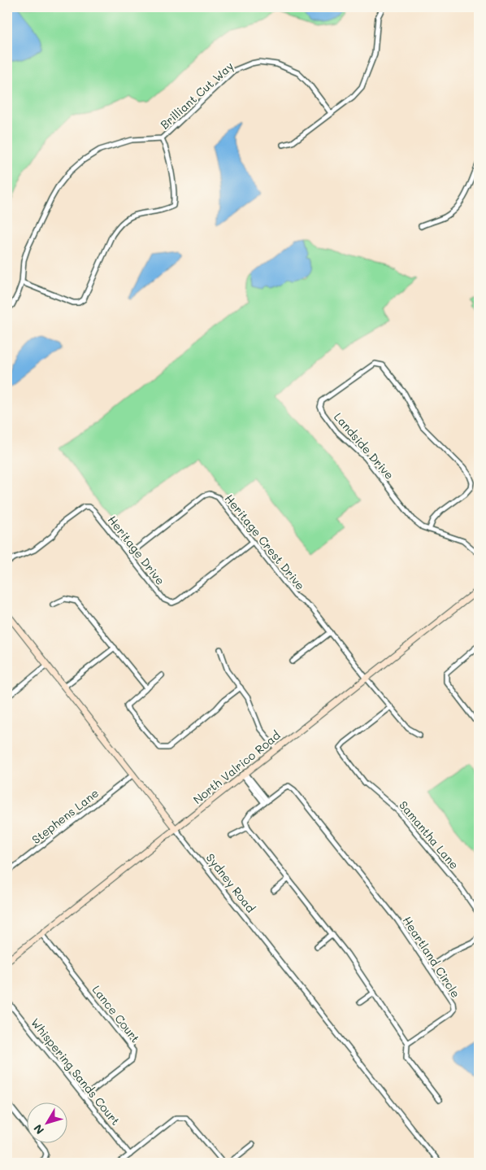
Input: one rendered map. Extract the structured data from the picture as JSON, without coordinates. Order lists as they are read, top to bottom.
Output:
{
  "streets": {
    "street": [
      "Brilliant Cut Way",
      "Landside Drive",
      "Heritage Crest Drive",
      "Heritage Drive",
      "North Valrico Road",
      "Stephens Lane",
      "Samantha Lane",
      "Sydney Road",
      "Heartland Circle",
      "Lance Court",
      "Whispering Sands Court"
    ]
  },
  "crossings": [
    ["Heritage Crest Drive", "Heritage Drive"],
    ["Heritage Crest Drive", "North Valrico Road"],
    ["Heritage Crest Drive", "Samantha Lane"],
    ["North Valrico Road", "Sydney Road"],
    ["North Valrico Road", "Lance Court"],
    ["Stephens Lane", "Sydney Road"],
    ["Lance Court", "Whispering Sands Court"]
  ],
  "north": "bottom left"
}
